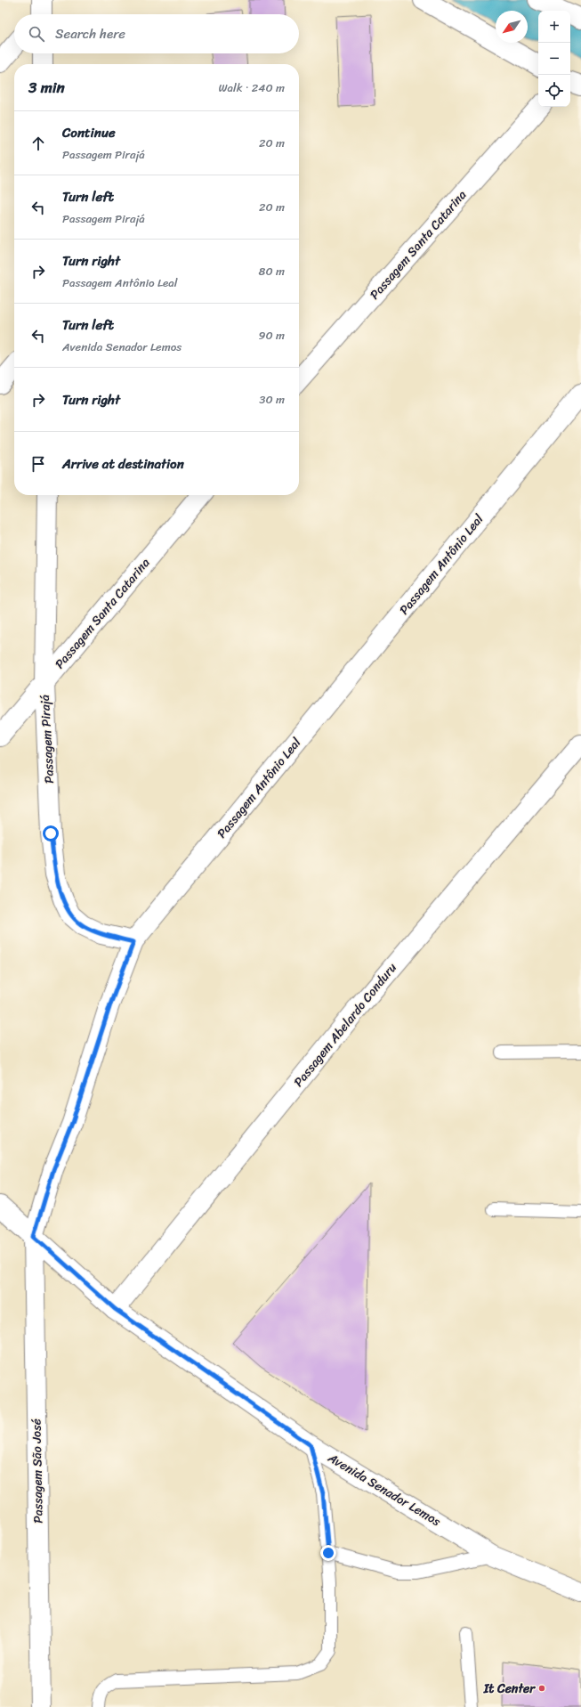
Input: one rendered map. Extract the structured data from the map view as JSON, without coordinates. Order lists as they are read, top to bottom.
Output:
{
  "streets": {
    "street": [
      "Passagem Santa Catarina",
      "Passagem Antônio Leal",
      "Passagem Pirajá",
      "Passagem Abelardo Conduru",
      "Passagem São José",
      "Avenida Senador Lemos"
    ]
  },
  "crossings": [
    ["Passagem Santa Catarina", "Passagem Pirajá"],
    ["Passagem Antônio Leal", "Passagem Pirajá"],
    ["Passagem Antônio Leal", "Passagem São José"],
    ["Passagem Antônio Leal", "Avenida Senador Lemos"],
    ["Passagem Abelardo Conduru", "Avenida Senador Lemos"],
    ["Passagem São José", "Avenida Senador Lemos"]
  ],
  "places": ["It Center"],
  "north": "bottom left",
  "page": {
    "map_buttons": ["+", "−"],
    "search": "Search here",
    "heading": ["3 min", "Walk · 240 m"],
    "list": [
      ["Continue", "Passagem Pirajá", "20 m"],
      ["Turn left", "Passagem Pirajá", "20 m"],
      ["Turn right", "Passagem Antônio Leal", "80 m"],
      ["Turn left", "Avenida Senador Lemos", "90 m"],
      ["Turn right", "30 m"],
      "Arrive at destination"
    ]
  }
}
